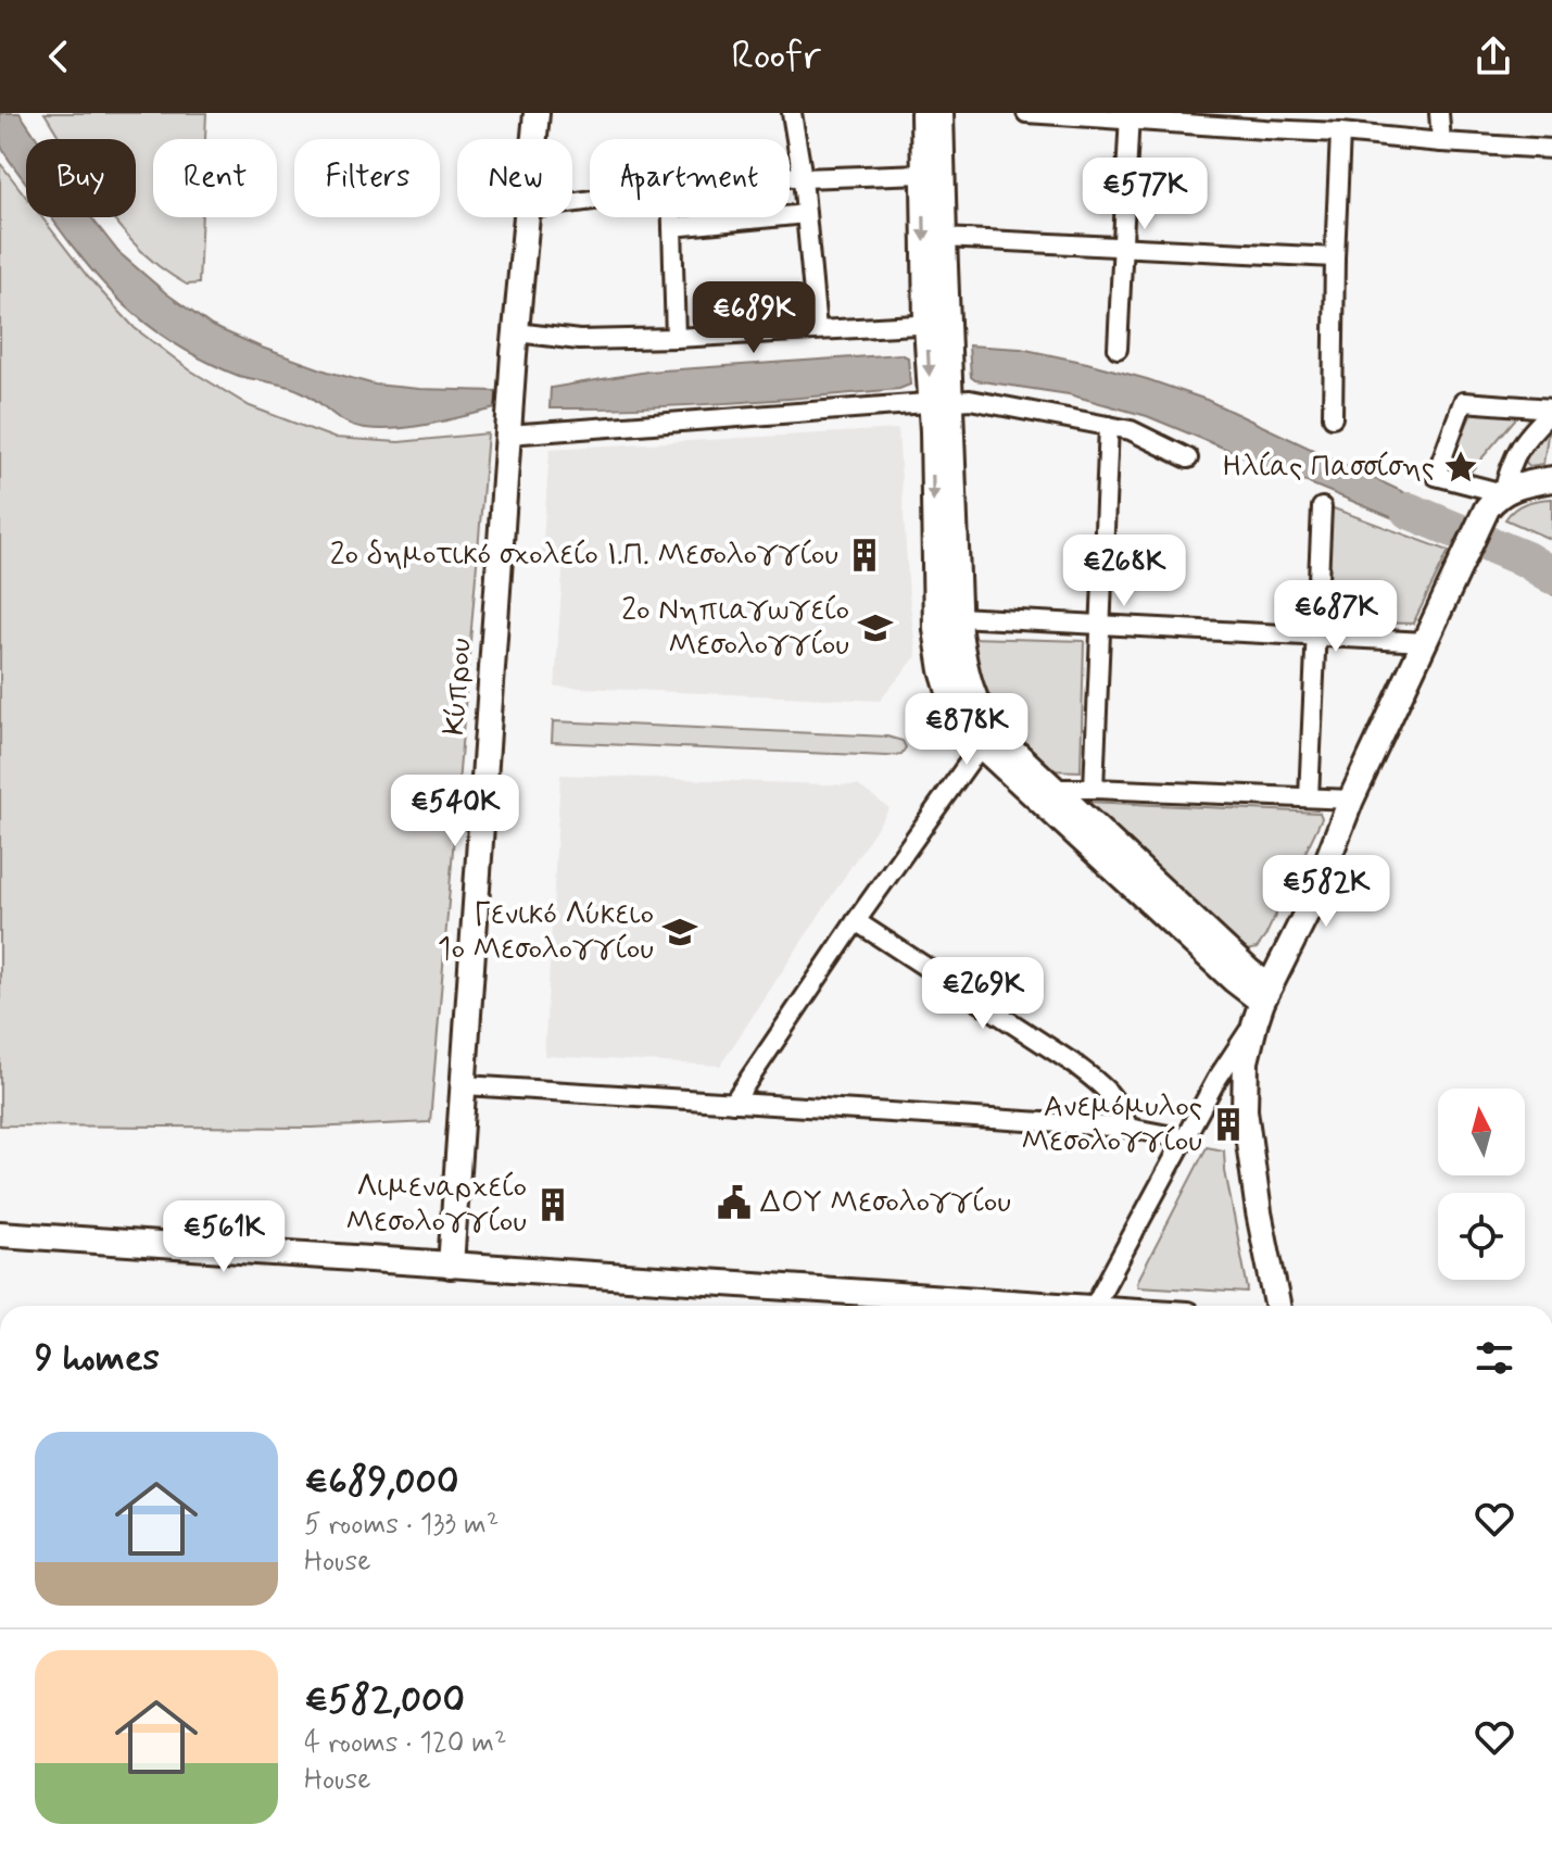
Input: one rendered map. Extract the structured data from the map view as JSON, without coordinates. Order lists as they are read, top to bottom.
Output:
{
  "streets": {
    "main road": ["Κύπρου"]
  },
  "places": {
    "place": ["Ηλίας Πασσίσης"],
    "building": ["2ο δημοτικό σχολείο Ι.Π. Μεσολογγίου", "Ανεμόμυλος Μεσολογγίου", "Λιμεναρχείο Μεσολογγίου"],
    "school or university": ["2ο Νηπιαγωγείο Μεσολογγίου", "Γενικό Λύκειο 1ο Μεσολογγίου"],
    "public building": ["ΔΟΥ Μεσολογγίου"]
  },
  "north": "top",
  "page": {
    "header": "Roofr",
    "chip": [
      "Buy",
      "Rent",
      "Filters",
      "New",
      "Apartment"
    ],
    "price": [
      "€577K",
      "€689K",
      "€268K",
      "€687K",
      "€878K",
      "€540K",
      "€582K",
      "€269K",
      "€561K"
    ],
    "heading": "9 homes",
    "list": [
      {
        "name": "€689,000",
        "note": "5 rooms · 133 m² · House"
      },
      {
        "name": "€582,000",
        "note": "4 rooms · 120 m² · House"
      }
    ]
  }
}
